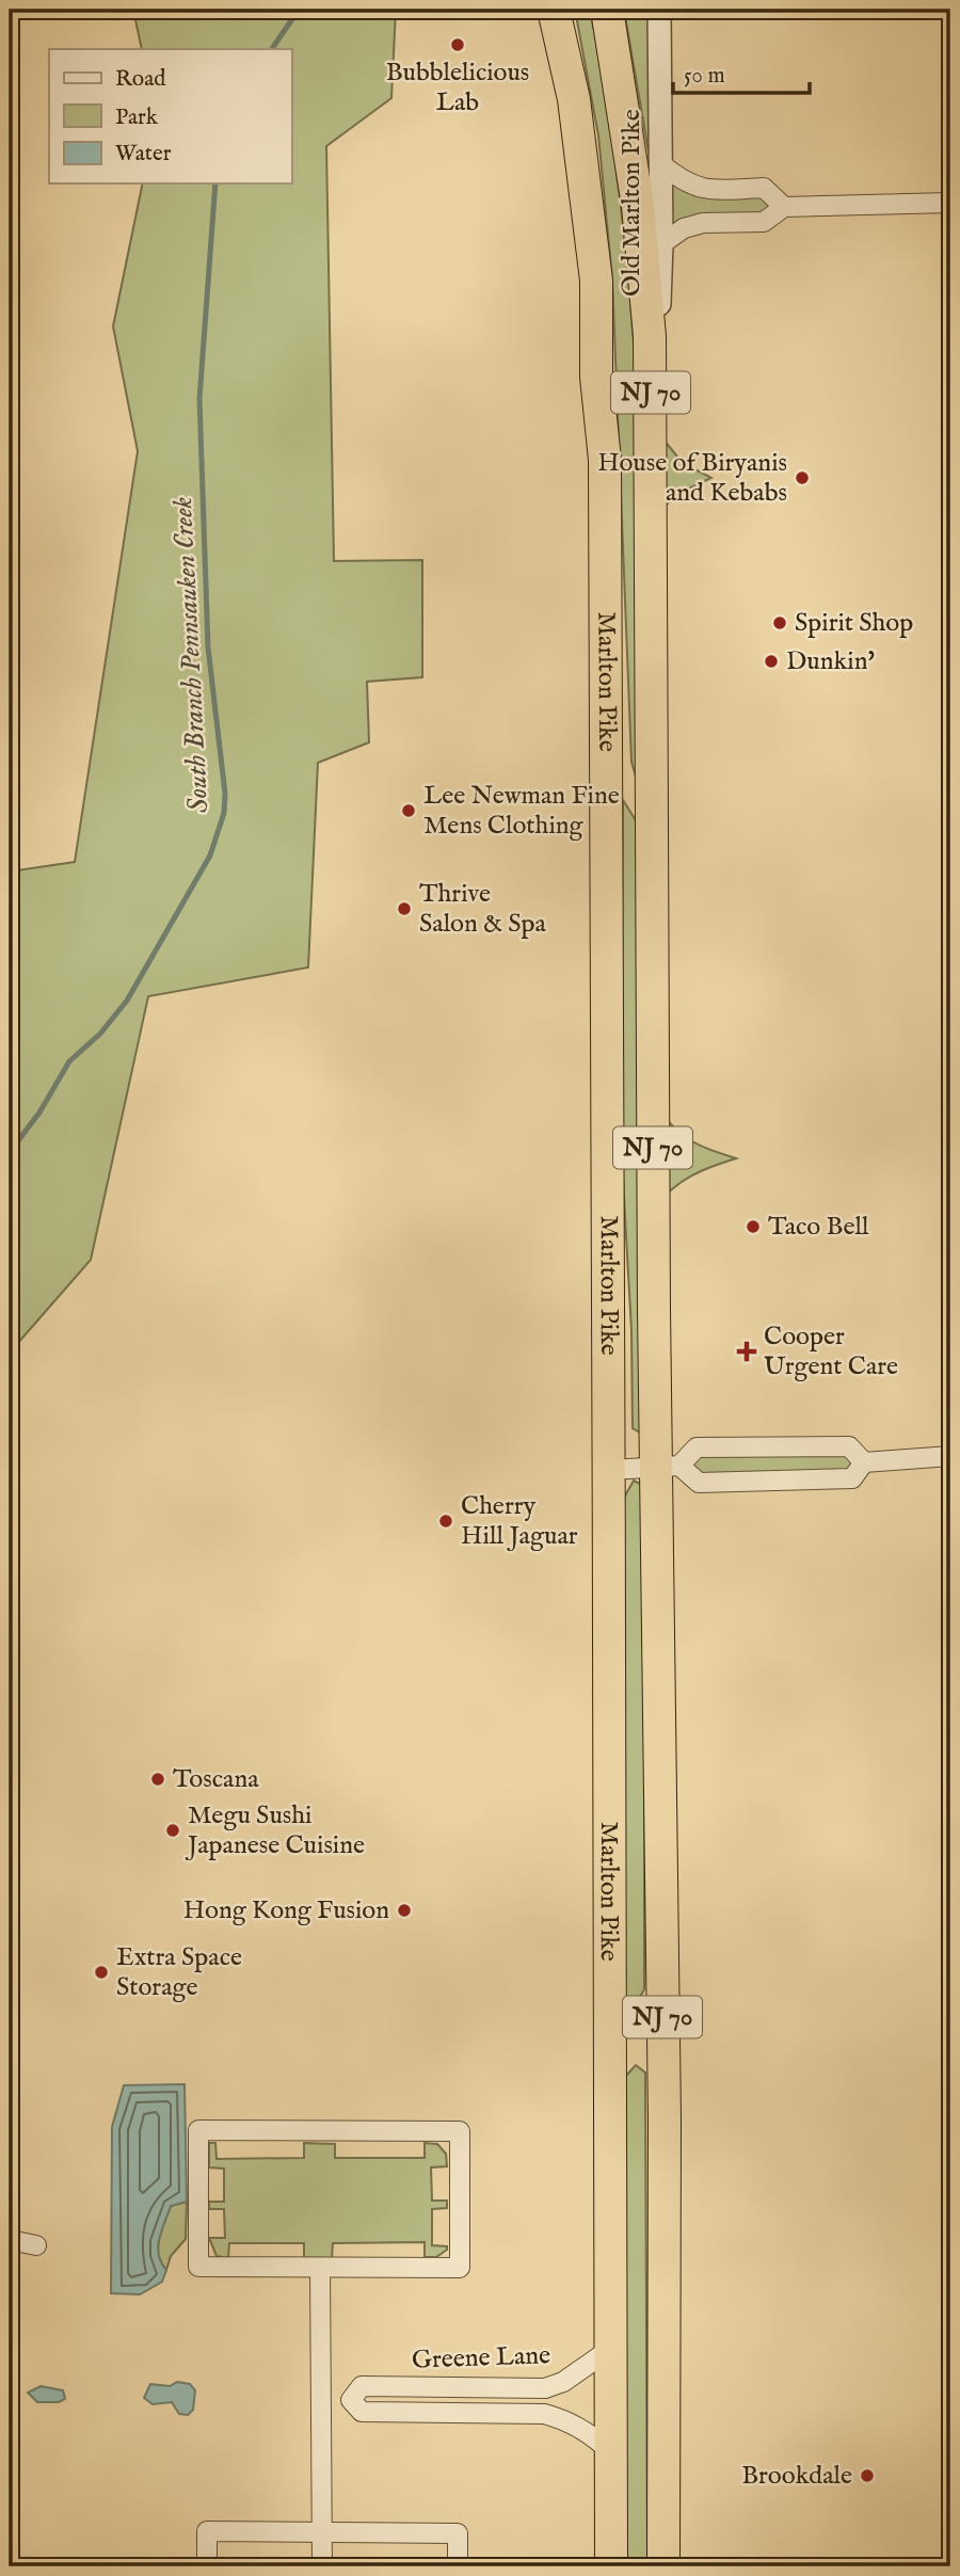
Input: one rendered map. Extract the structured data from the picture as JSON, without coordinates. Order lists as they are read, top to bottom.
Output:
{
  "streets": {
    "highway": ["NJ 70", "Marlton Pike"],
    "street": ["Old Marlton Pike", "Greene Lane"]
  },
  "crossings": [
    ["Old Marlton Pike", "Marlton Pike"],
    ["Marlton Pike", "Greene Lane"]
  ],
  "water": ["South Branch Pennsauken Creek"],
  "places": {
    "other": [
      "Bubblelicious Lab",
      "House of Biryanis and Kebabs",
      "Spirit Shop",
      "Dunkin'",
      "Lee Newman Fine Mens Clothing",
      "Thrive Salon & Spa",
      "Taco Bell",
      "Cherry Hill Jaguar",
      "Toscana",
      "Megu Sushi Japanese Cuisine",
      "Hong Kong Fusion",
      "Extra Space Storage",
      "Brookdale"
    ],
    "health": ["Cooper Urgent Care"]
  },
  "legend": ["Road", "Park", "Water"],
  "scale_bar": "50 m"
}
